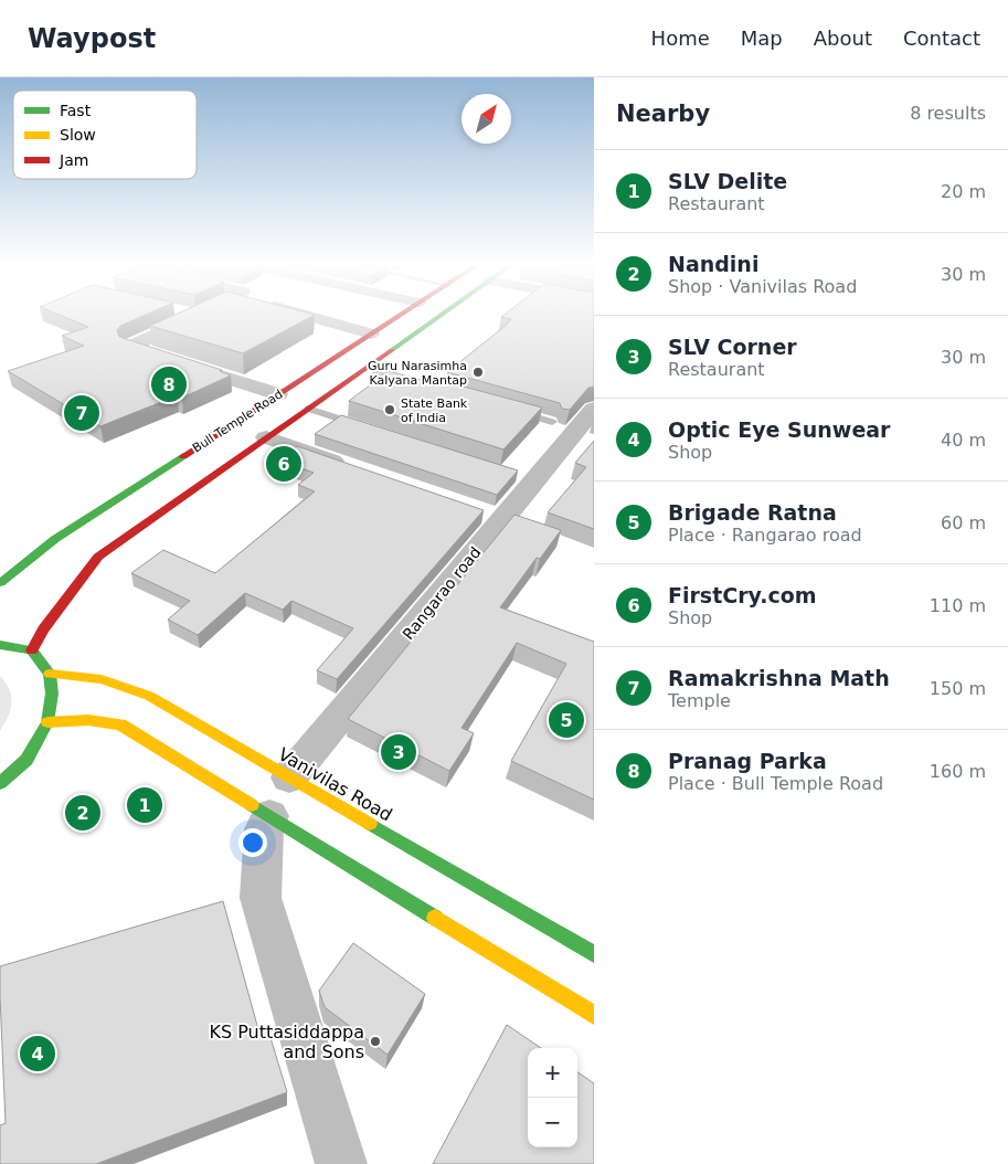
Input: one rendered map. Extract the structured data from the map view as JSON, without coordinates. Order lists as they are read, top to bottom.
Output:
{
  "streets": {
    "main road": ["Bull Temple Road", "Vanivilas Road"],
    "street": ["Rangarao road"]
  },
  "crossings": [
    ["Rangarao road", "Vanivilas Road"]
  ],
  "places": ["Guru Narasimha Kalyana Mantap", "State Bank of India", "KS Puttasiddappa and Sons"],
  "legend": ["Fast", "Slow", "Jam"],
  "north": "top right",
  "page": {
    "header": "Waypost",
    "nav": [
      "Home",
      "Map",
      "About",
      "Contact"
    ],
    "heading": ["Nearby", "8 results"],
    "list": [
      {
        "mark": "1",
        "name": "SLV Delite",
        "note": "Restaurant",
        "value": "20 m"
      },
      {
        "mark": "2",
        "name": "Nandini",
        "note": "Shop · Vanivilas Road",
        "value": "30 m"
      },
      {
        "mark": "3",
        "name": "SLV Corner",
        "note": "Restaurant",
        "value": "30 m"
      },
      {
        "mark": "4",
        "name": "Optic Eye Sunwear",
        "note": "Shop",
        "value": "40 m"
      },
      {
        "mark": "5",
        "name": "Brigade Ratna",
        "note": "Place · Rangarao road",
        "value": "60 m"
      },
      {
        "mark": "6",
        "name": "FirstCry.com",
        "note": "Shop",
        "value": "110 m"
      },
      {
        "mark": "7",
        "name": "Ramakrishna Math",
        "note": "Temple",
        "value": "150 m"
      },
      {
        "mark": "8",
        "name": "Pranag Parka",
        "note": "Place · Bull Temple Road",
        "value": "160 m"
      }
    ],
    "pins": [
      "8",
      "7",
      "6",
      "5",
      "3",
      "1",
      "2",
      "4"
    ],
    "map_buttons": ["+", "−"]
  }
}
